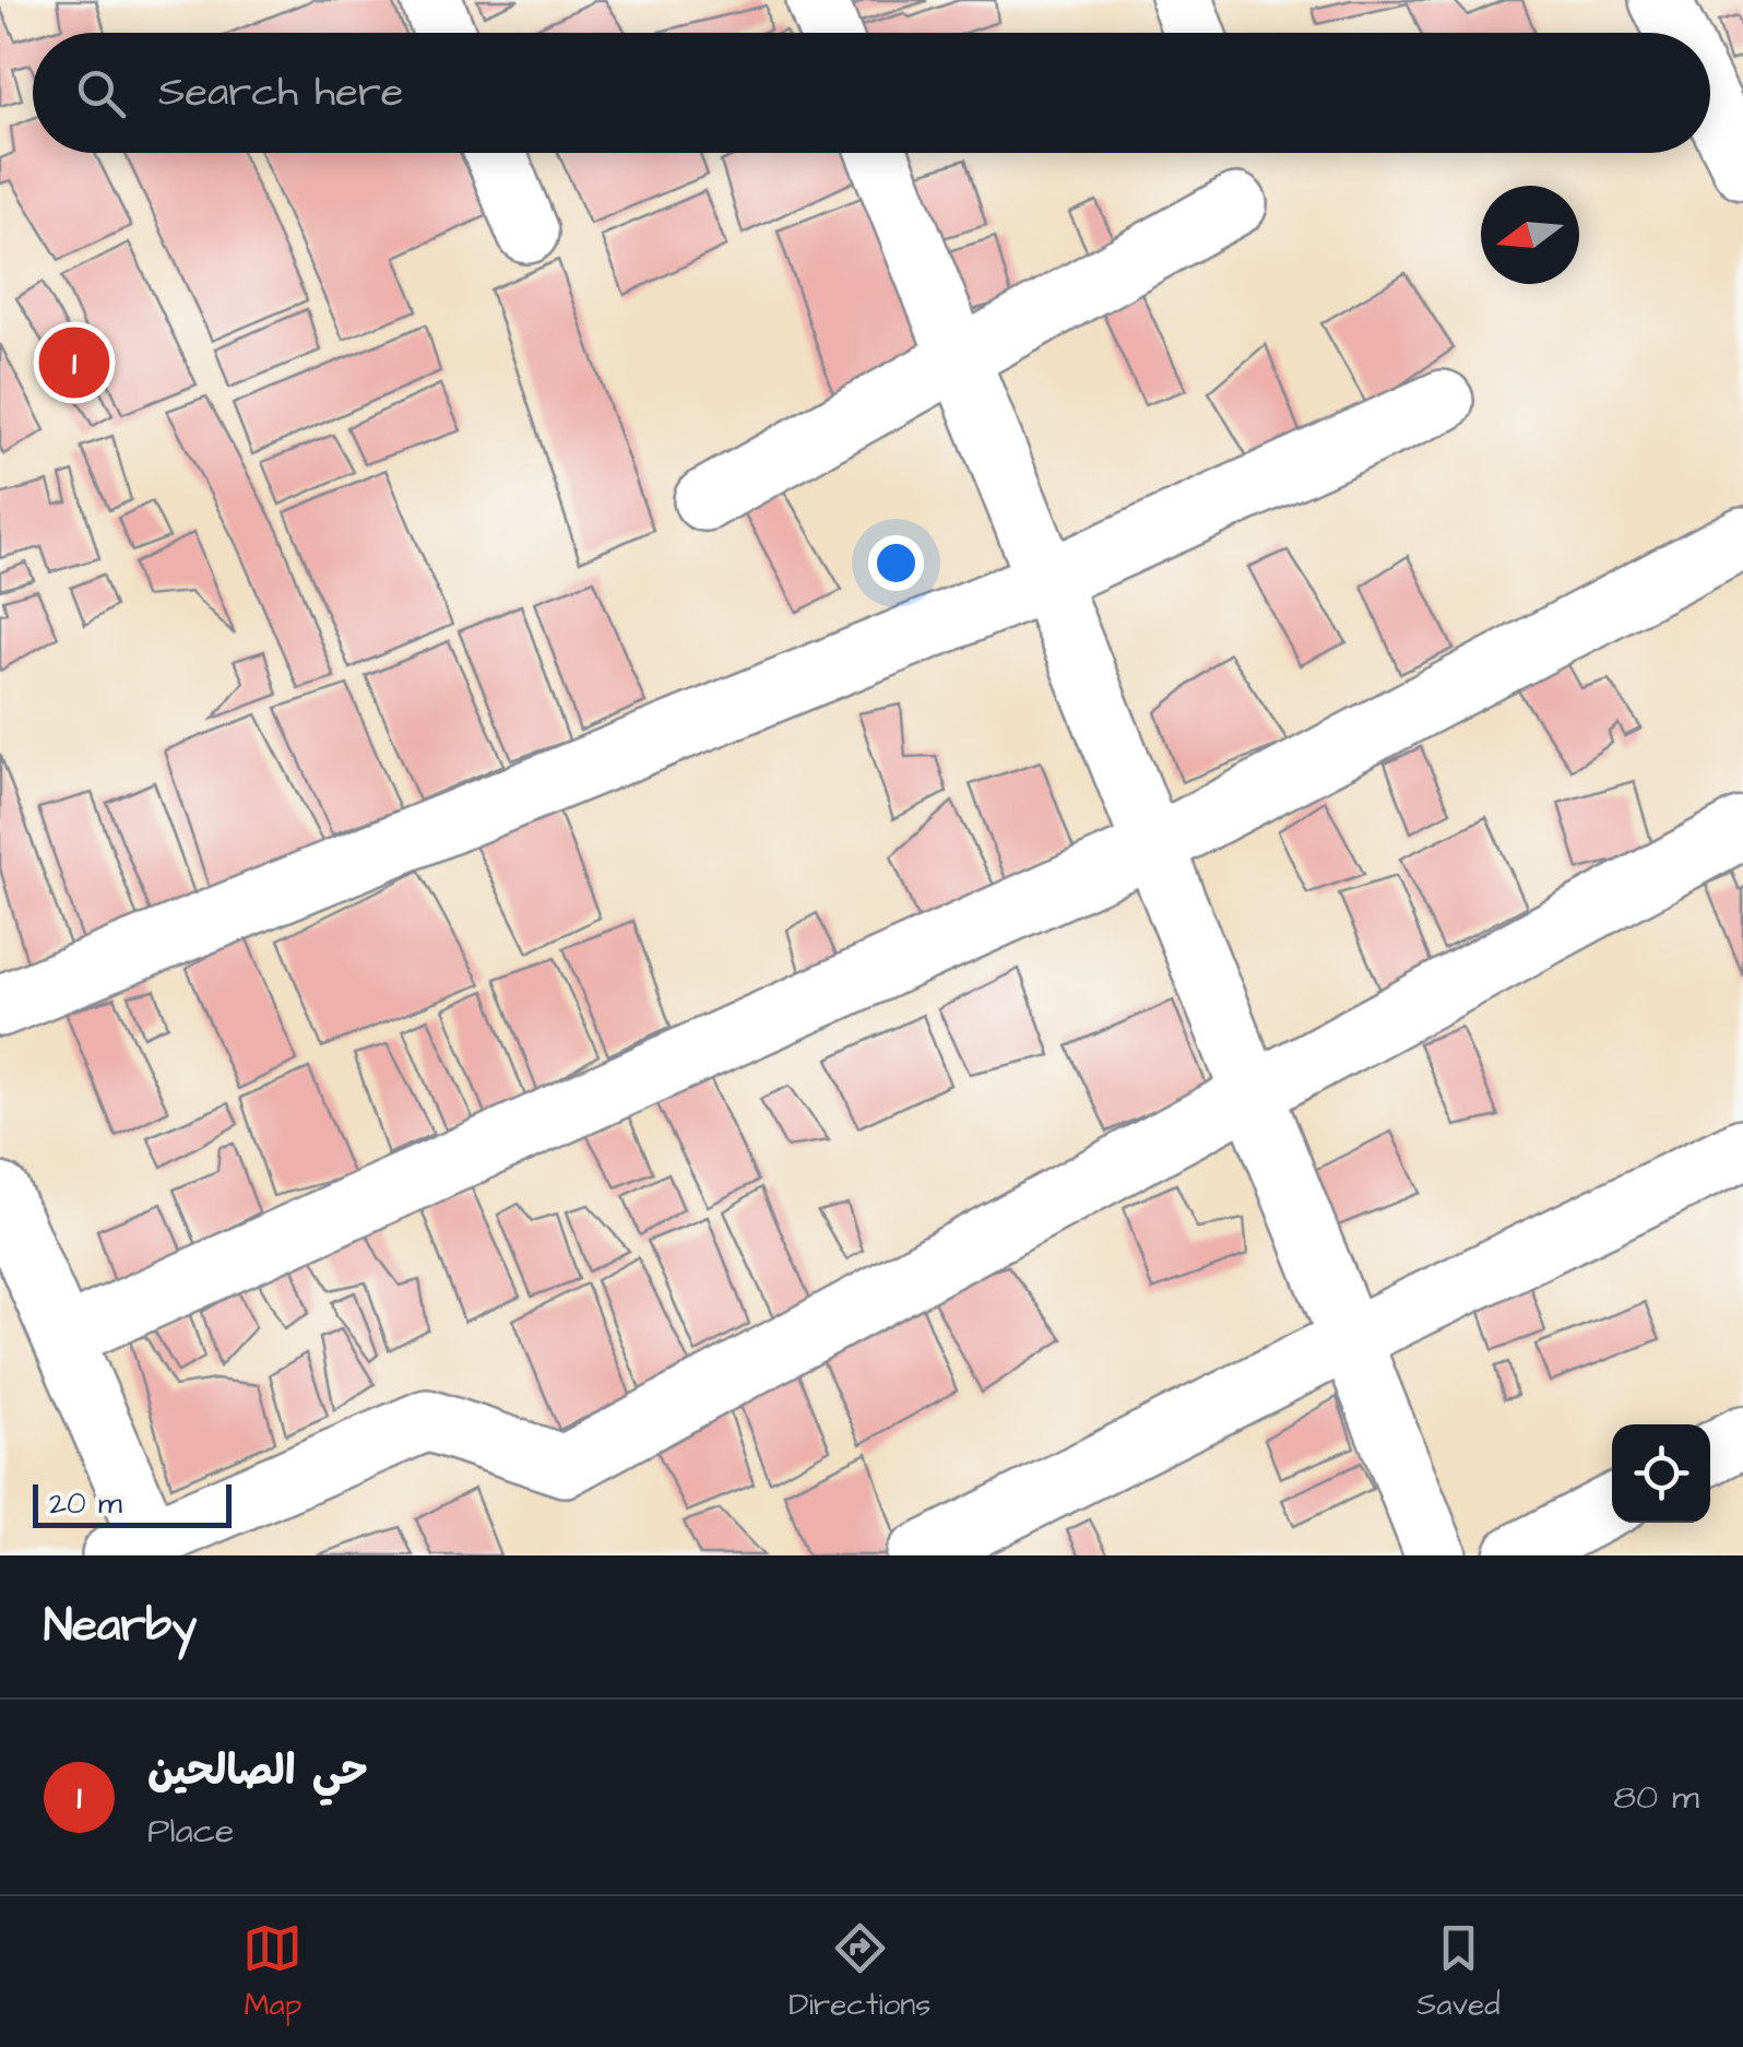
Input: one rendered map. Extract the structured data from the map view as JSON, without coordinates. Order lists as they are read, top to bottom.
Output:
{
  "scale_bar": "20 m",
  "north": "left",
  "page": {
    "search": "Search here",
    "pins": "1",
    "scale": "20 m",
    "heading": "Nearby",
    "list": [
      {
        "mark": "1",
        "name": "حي الصالحين",
        "note": "Place",
        "value": "80 m"
      }
    ],
    "nav": ["Map", "Directions", "Saved"]
  }
}
